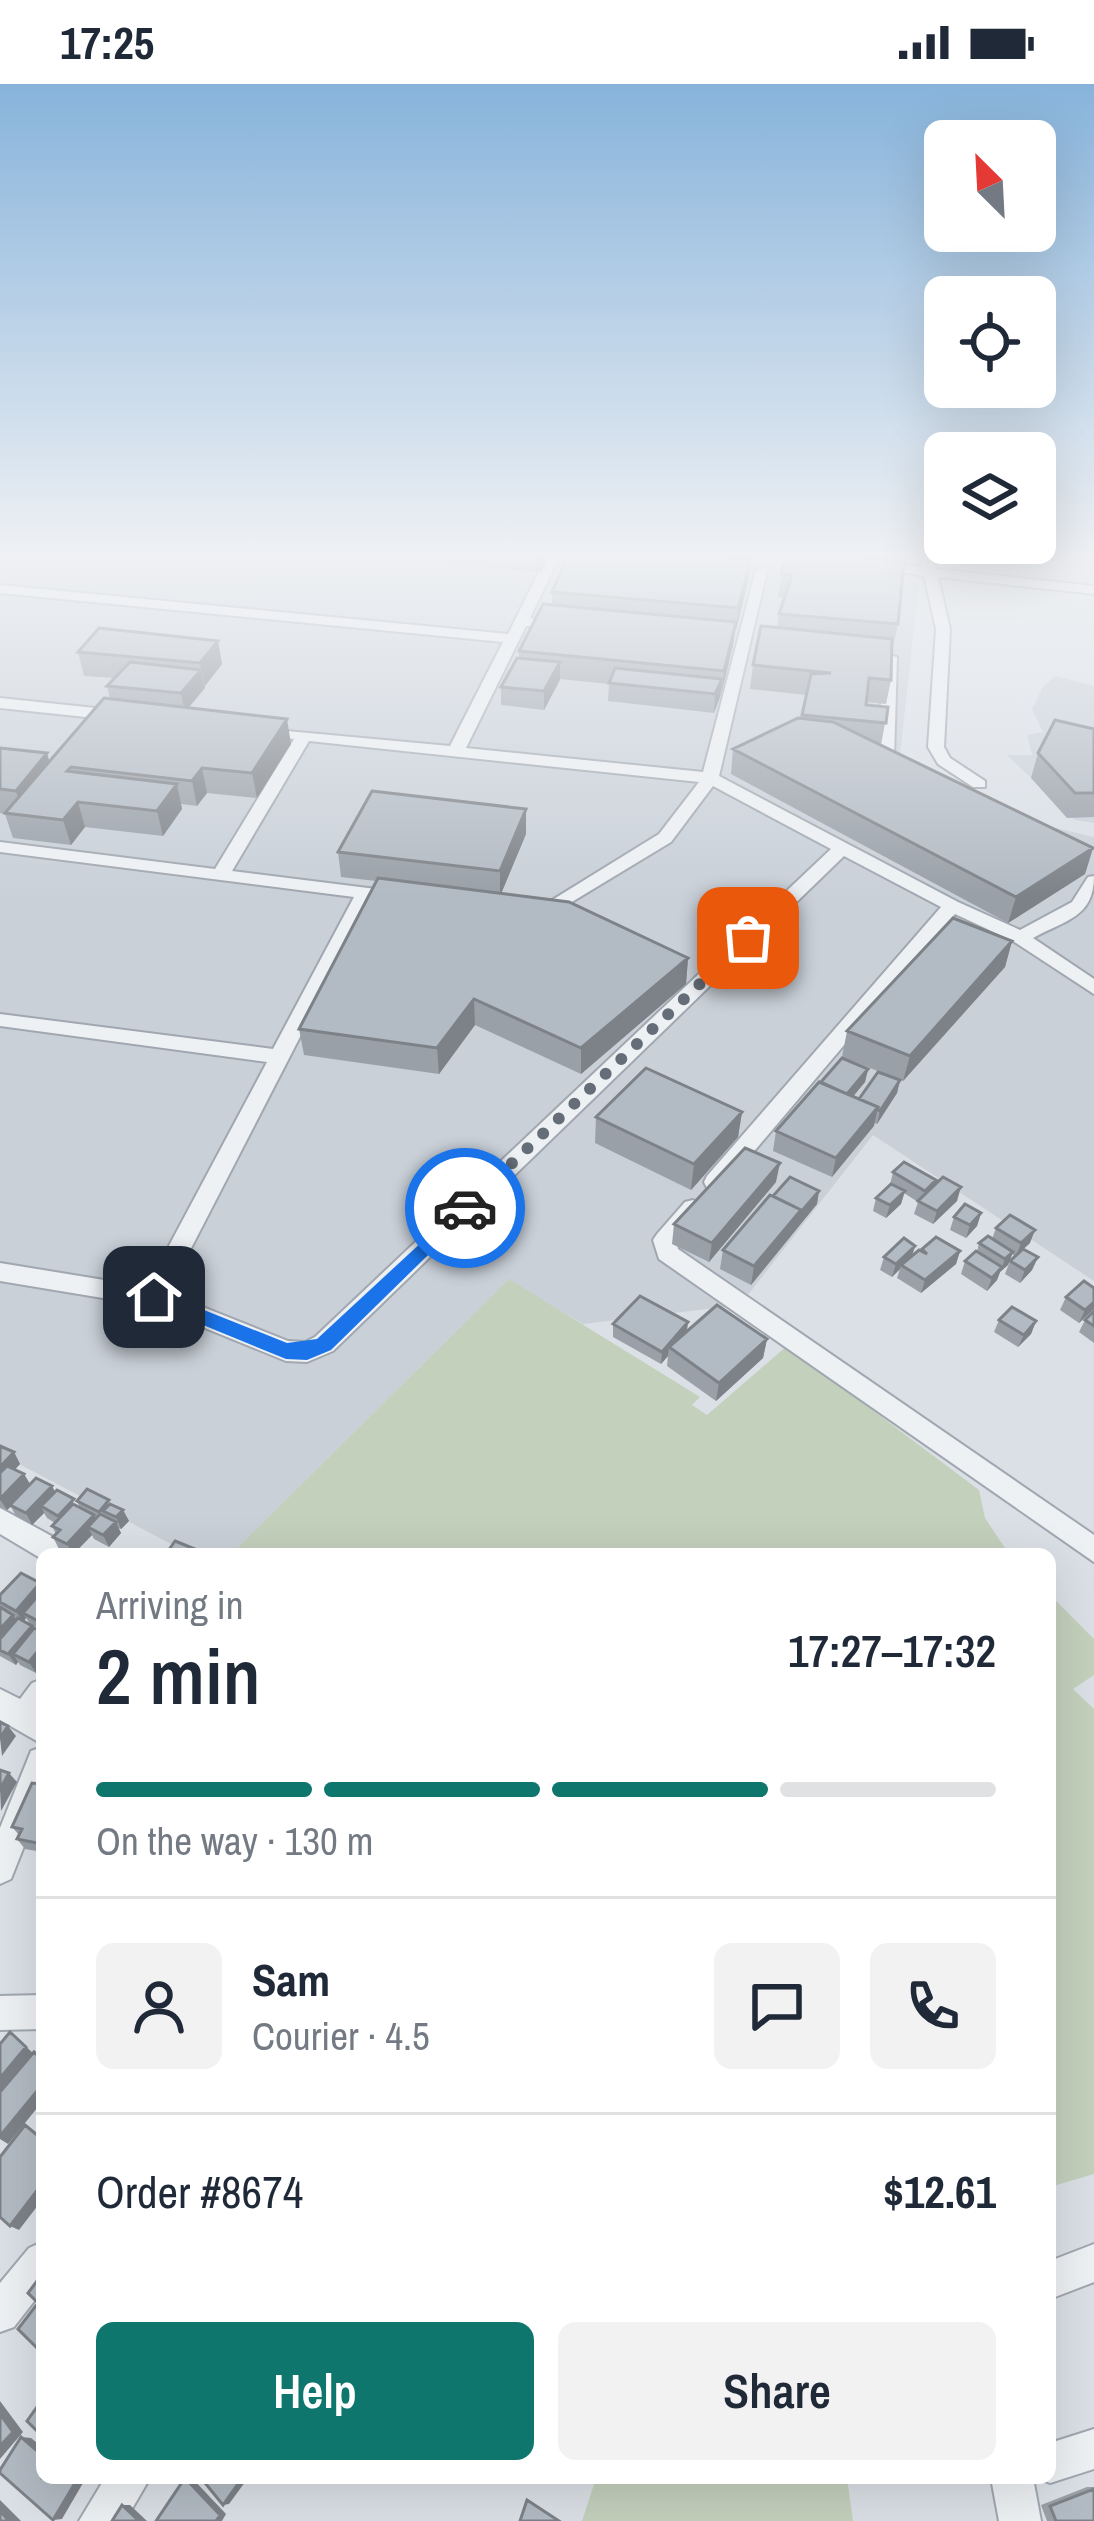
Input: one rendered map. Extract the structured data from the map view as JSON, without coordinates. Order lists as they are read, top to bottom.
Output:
{
  "north": "top left",
  "page": {
    "status": "17:25",
    "heading": ["2 min", "Arriving in", "17:27–17:32"],
    "panel": [
      "Sam",
      "Courier · 4.5",
      "Order #8674",
      "$12.61"
    ],
    "bar": "On the way · 130 m",
    "buttons": ["Help", "Share"]
  }
}
